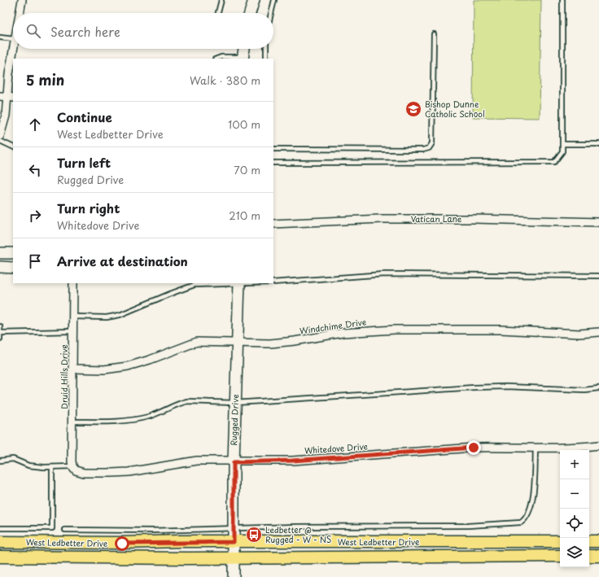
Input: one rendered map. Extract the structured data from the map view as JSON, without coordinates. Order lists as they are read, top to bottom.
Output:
{
  "streets": {
    "main road": ["West Ledbetter Drive"],
    "street": [
      "Vatican Lane",
      "Windchime Drive",
      "Druid Hills Drive",
      "Rugged Drive",
      "Whitedove Drive"
    ]
  },
  "crossings": [
    ["Windchime Drive", "Druid Hills Drive"],
    ["Windchime Drive", "Rugged Drive"],
    ["Druid Hills Drive", "Whitedove Drive"],
    ["Rugged Drive", "Whitedove Drive"],
    ["Rugged Drive", "West Ledbetter Drive"]
  ],
  "places": {
    "school or university": ["Bishop Dunne Catholic School"],
    "bus stop": ["Ledbetter @ Rugged - W - NS"]
  },
  "page": {
    "search": "Search here",
    "heading": ["5 min", "Walk · 380 m"],
    "list": [
      ["Continue", "West Ledbetter Drive", "100 m"],
      ["Turn left", "Rugged Drive", "70 m"],
      ["Turn right", "Whitedove Drive", "210 m"],
      "Arrive at destination"
    ],
    "map_buttons": ["+", "−"]
  }
}
